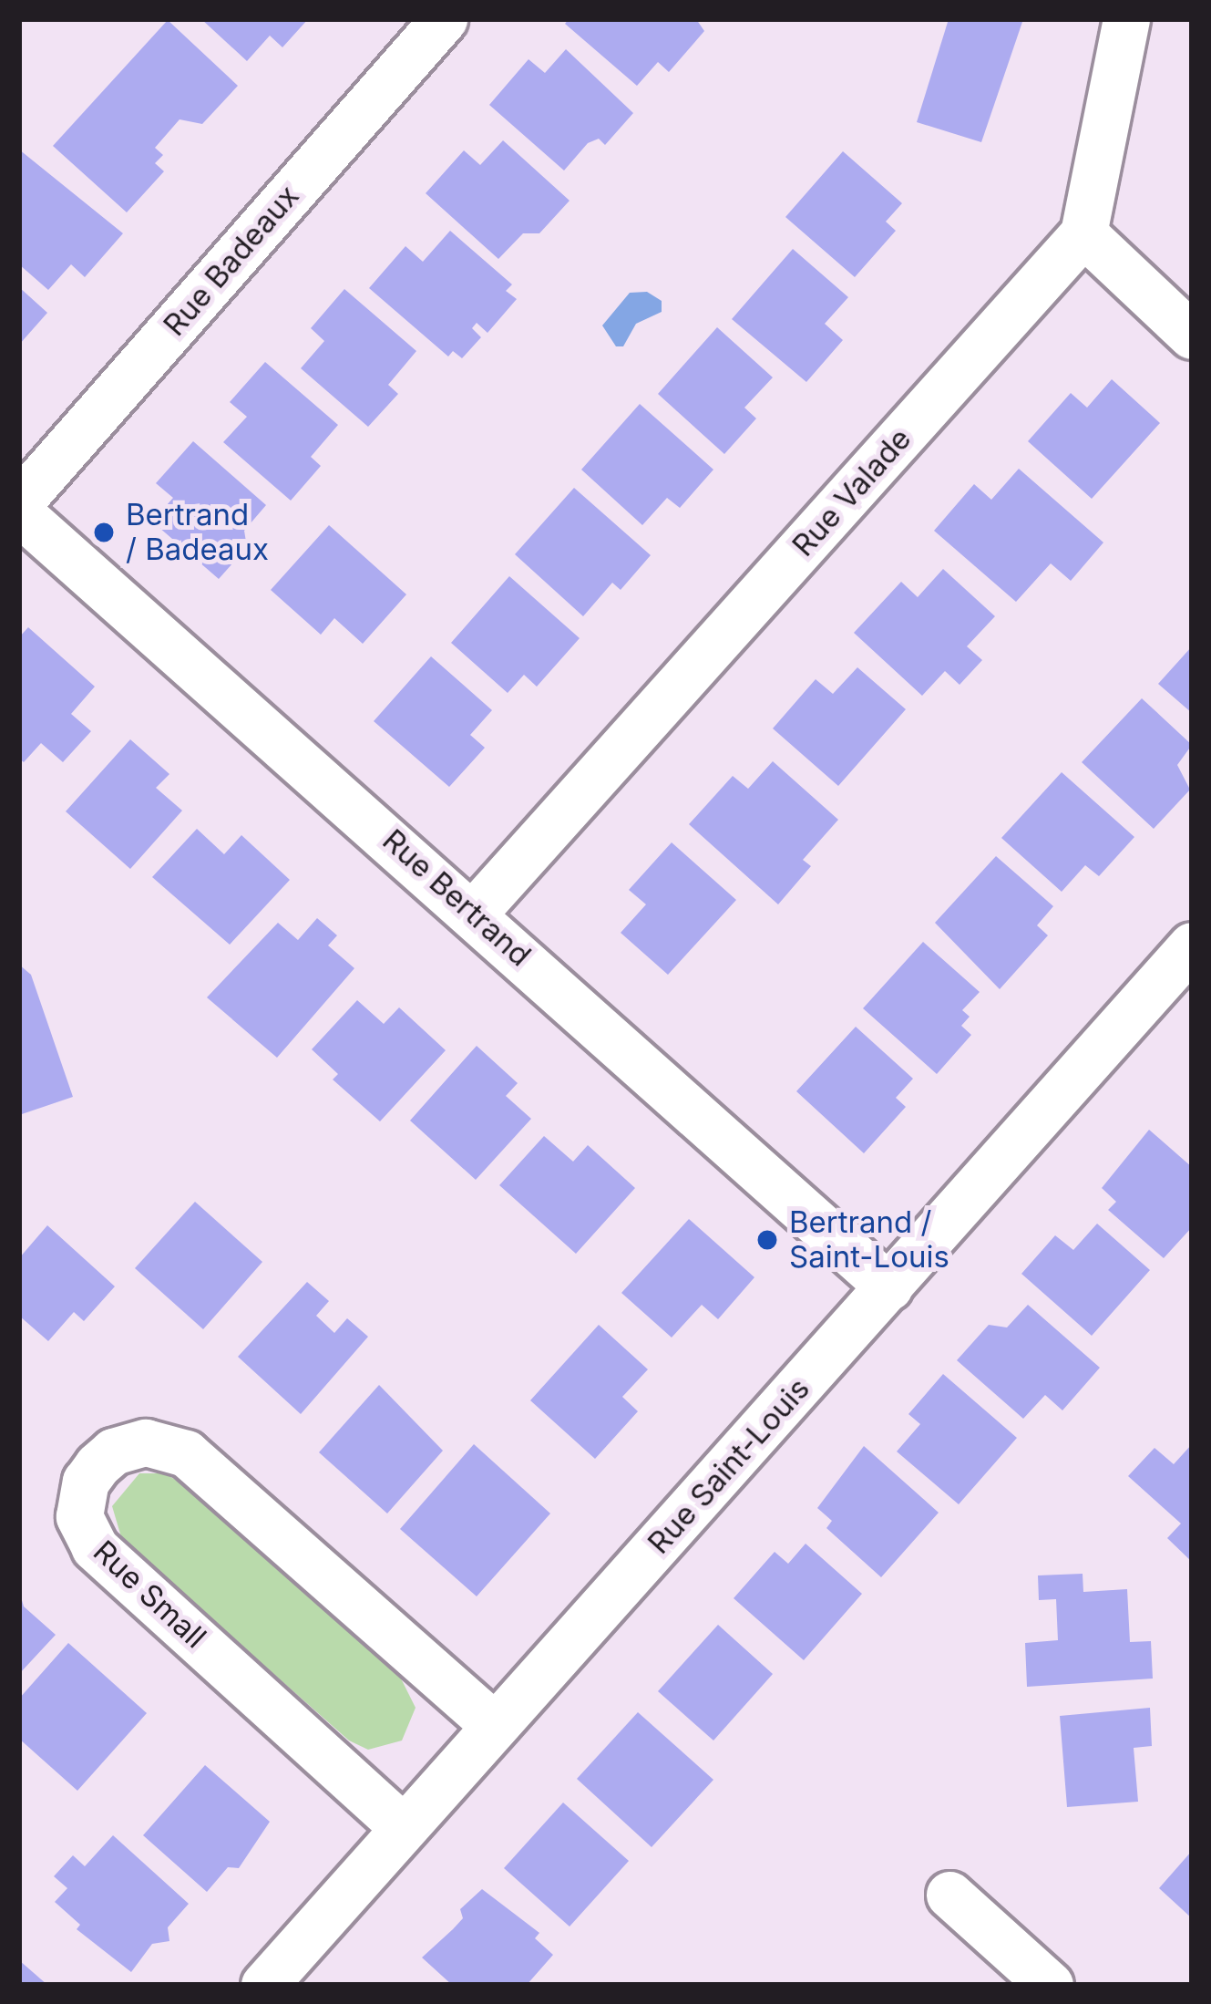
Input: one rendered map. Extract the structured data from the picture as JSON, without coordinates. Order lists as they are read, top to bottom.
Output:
{
  "streets": {
    "street": [
      "Rue Badeaux",
      "Rue Valade",
      "Rue Bertrand",
      "Rue Saint-Louis",
      "Rue Small"
    ]
  },
  "crossings": [
    ["Rue Valade", "Rue Bertrand"],
    ["Rue Bertrand", "Rue Saint-Louis"],
    ["Rue Saint-Louis", "Rue Small"]
  ],
  "places": ["Bertrand / Badeaux", "Bertrand / Saint-Louis"]
}
